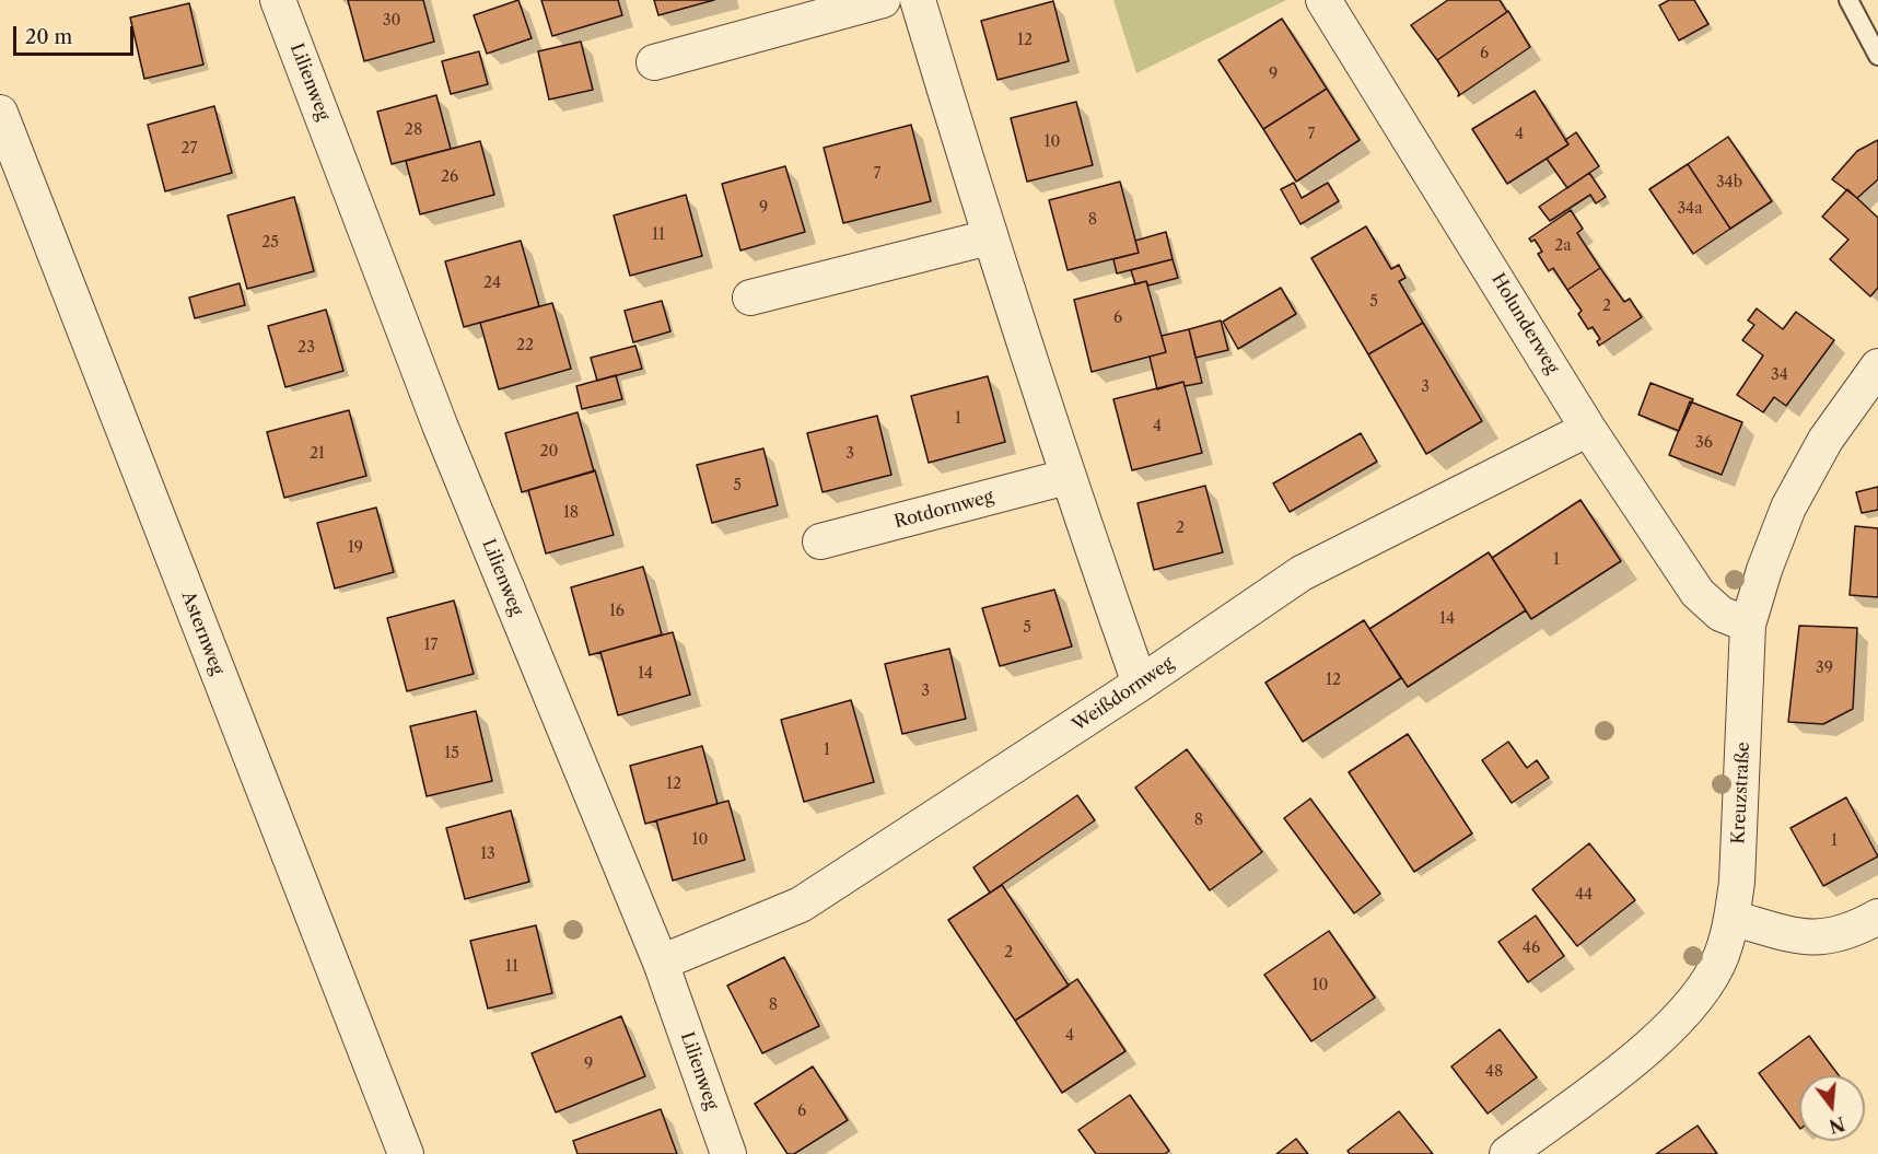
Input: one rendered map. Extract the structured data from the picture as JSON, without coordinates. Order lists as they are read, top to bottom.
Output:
{
  "streets": {
    "street": [
      "Lilienweg",
      "Holunderweg",
      "Rotdornweg",
      "Asternweg",
      "Weißdornweg",
      "Kreuzstraße"
    ]
  },
  "crossings": [
    ["Lilienweg", "Weißdornweg"],
    ["Holunderweg", "Weißdornweg"],
    ["Holunderweg", "Kreuzstraße"]
  ],
  "house_numbers": [
    "30",
    "12",
    "6",
    "9",
    "28",
    "7",
    "4",
    "10",
    "27",
    "7",
    "26",
    "34b",
    "9",
    "34a",
    "8",
    "11",
    "25",
    "2a",
    "24",
    "5",
    "2",
    "6",
    "22",
    "23",
    "34",
    "3",
    "1",
    "4",
    "36",
    "20",
    "21",
    "3",
    "5",
    "18",
    "2",
    "19",
    "1",
    "16",
    "14",
    "5",
    "17",
    "39",
    "14",
    "12",
    "3",
    "1",
    "15",
    "12",
    "8",
    "10",
    "1",
    "13",
    "44",
    "46",
    "2",
    "11",
    "10",
    "8",
    "4",
    "9",
    "48",
    "6"
  ],
  "scale_bar": "20 m",
  "north": "bottom"
}
